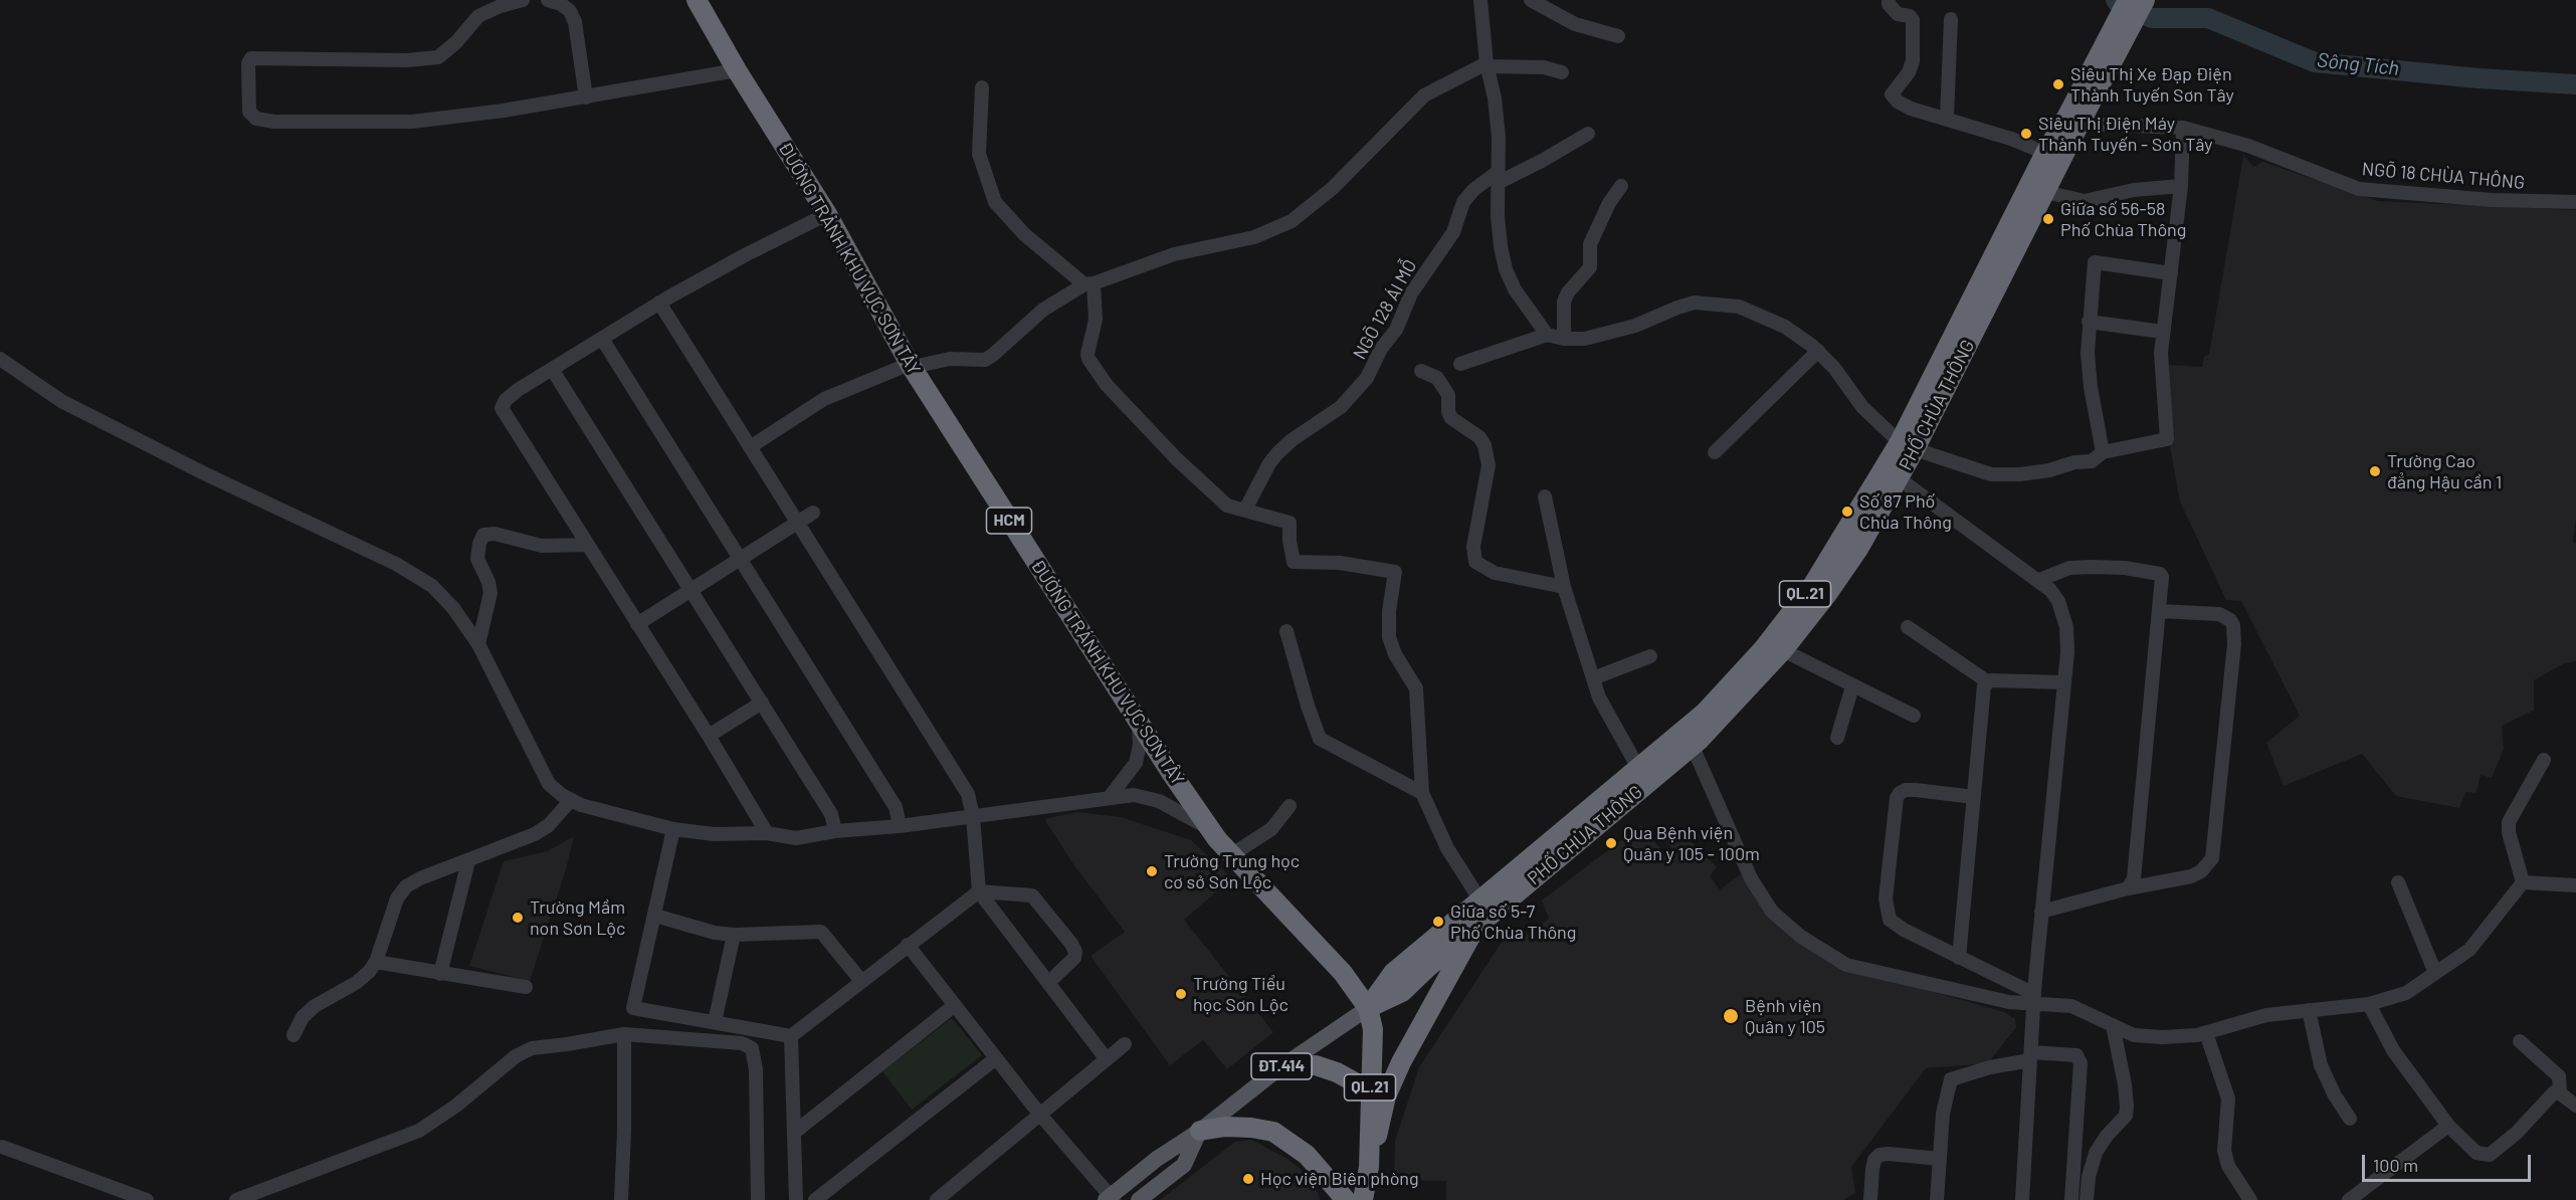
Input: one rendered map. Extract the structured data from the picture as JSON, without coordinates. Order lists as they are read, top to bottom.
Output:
{
  "streets": {
    "highway": [
      "ĐƯỜNG TRÁNH KHU VỰC SƠN TÂY",
      "PHỐ CHÙA THÔNG",
      "HCM",
      "QL.21"
    ],
    "main road": ["ĐT.414"],
    "street": ["NGÕ 18 CHÙA THÔNG", "NGÕ 128 ÁI MỖ"]
  },
  "crossings": [
    ["NGÕ 18 CHÙA THÔNG", "PHỐ CHÙA THÔNG"],
    ["ĐƯỜNG TRÁNH KHU VỰC SƠN TÂY", "PHỐ CHÙA THÔNG"],
    ["ĐƯỜNG TRÁNH KHU VỰC SƠN TÂY", "QL.21"],
    ["ĐƯỜNG TRÁNH KHU VỰC SƠN TÂY", "ĐT.414"],
    ["PHỐ CHÙA THÔNG", "QL.21"],
    ["PHỐ CHÙA THÔNG", "ĐT.414"],
    ["QL.21", "ĐT.414"]
  ],
  "water": ["Sông Tích"],
  "places": [
    "Siêu Thị Xe Đạp Điện Thành Tuyến Sơn Tây",
    "Siêu Thị Điện Máy Thành Tuyến - Sơn Tây",
    "Giữa số 56-58 Phố Chùa Thông",
    "Trường Cao đẳng Hậu cần 1",
    "Số 87 Phố Chùa Thông",
    "Qua Bệnh viện Quân y 105 - 100m",
    "Trường Trung học cơ sở Sơn Lộc",
    "Trường Mầm non Sơn Lộc",
    "Giữa số 5-7 Phố Chùa Thông",
    "Trường Tiểu học Sơn Lộc",
    "Bệnh viện Quân y 105",
    "Học viện Biên phòng"
  ],
  "scale_bar": "100 m"
}
